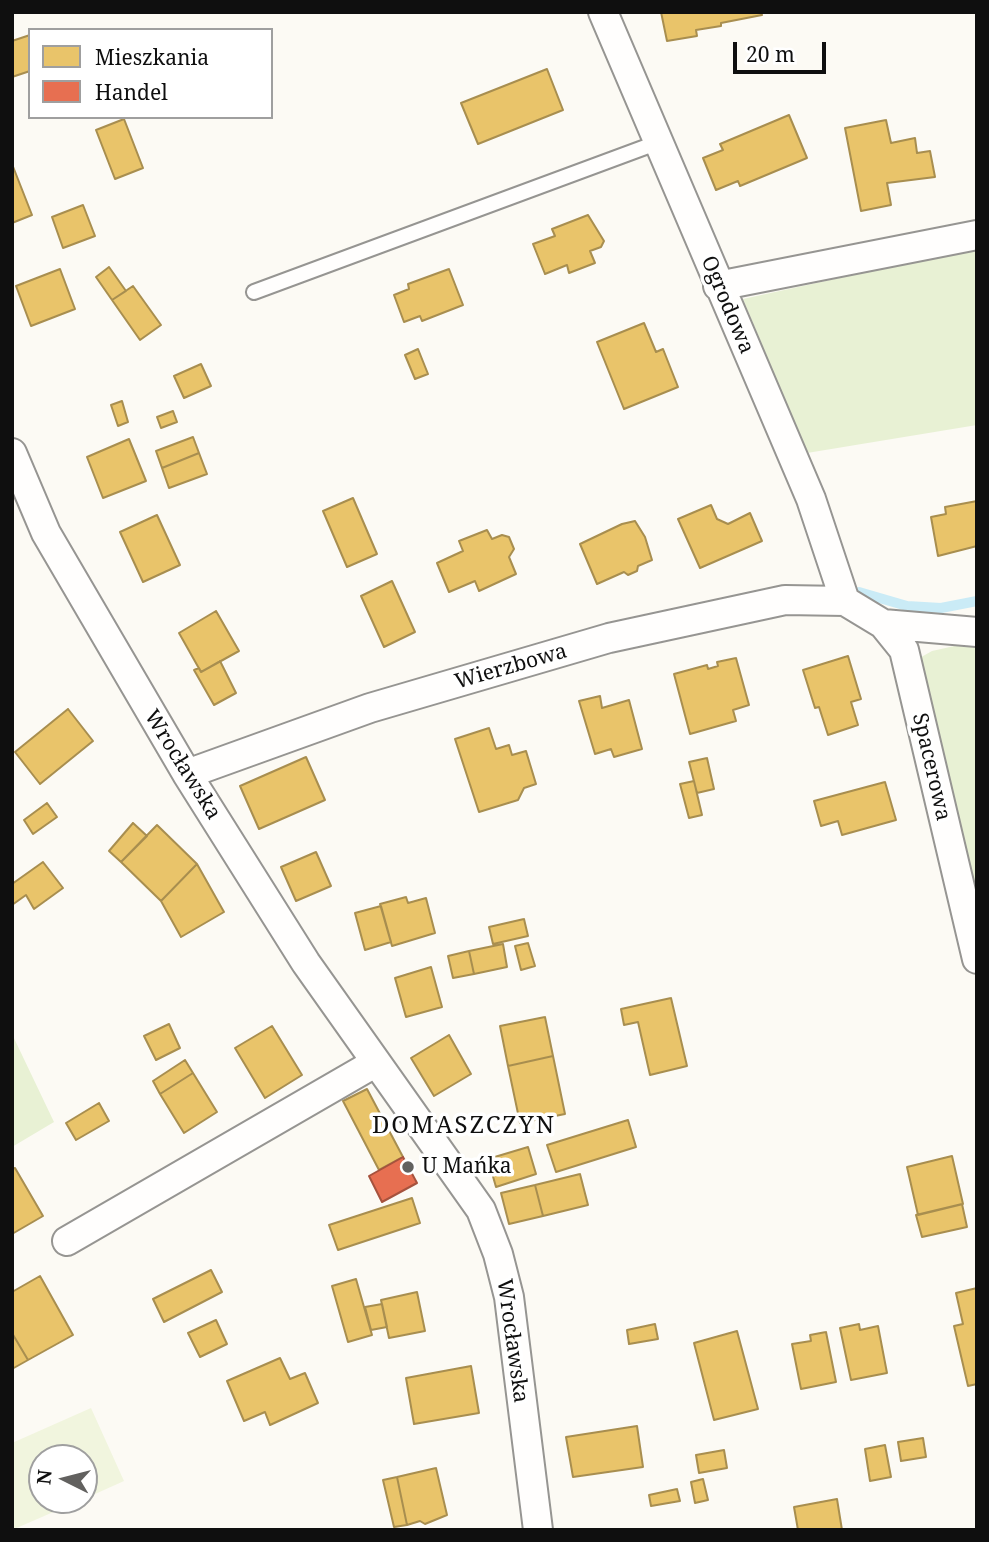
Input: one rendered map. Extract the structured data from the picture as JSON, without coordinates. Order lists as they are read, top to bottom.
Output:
{
  "streets": {
    "street": [
      "Ogrodowa",
      "Wierzbowa",
      "Wrocławska",
      "Spacerowa"
    ]
  },
  "crossings": [
    ["Ogrodowa", "Wierzbowa"],
    ["Ogrodowa", "Spacerowa"],
    ["Wierzbowa", "Wrocławska"],
    ["Wierzbowa", "Spacerowa"]
  ],
  "districts": ["DOMASZCZYN"],
  "places": ["U Mańka"],
  "legend": ["Mieszkania", "Handel"],
  "scale_bar": "20 m",
  "north": "left"
}
